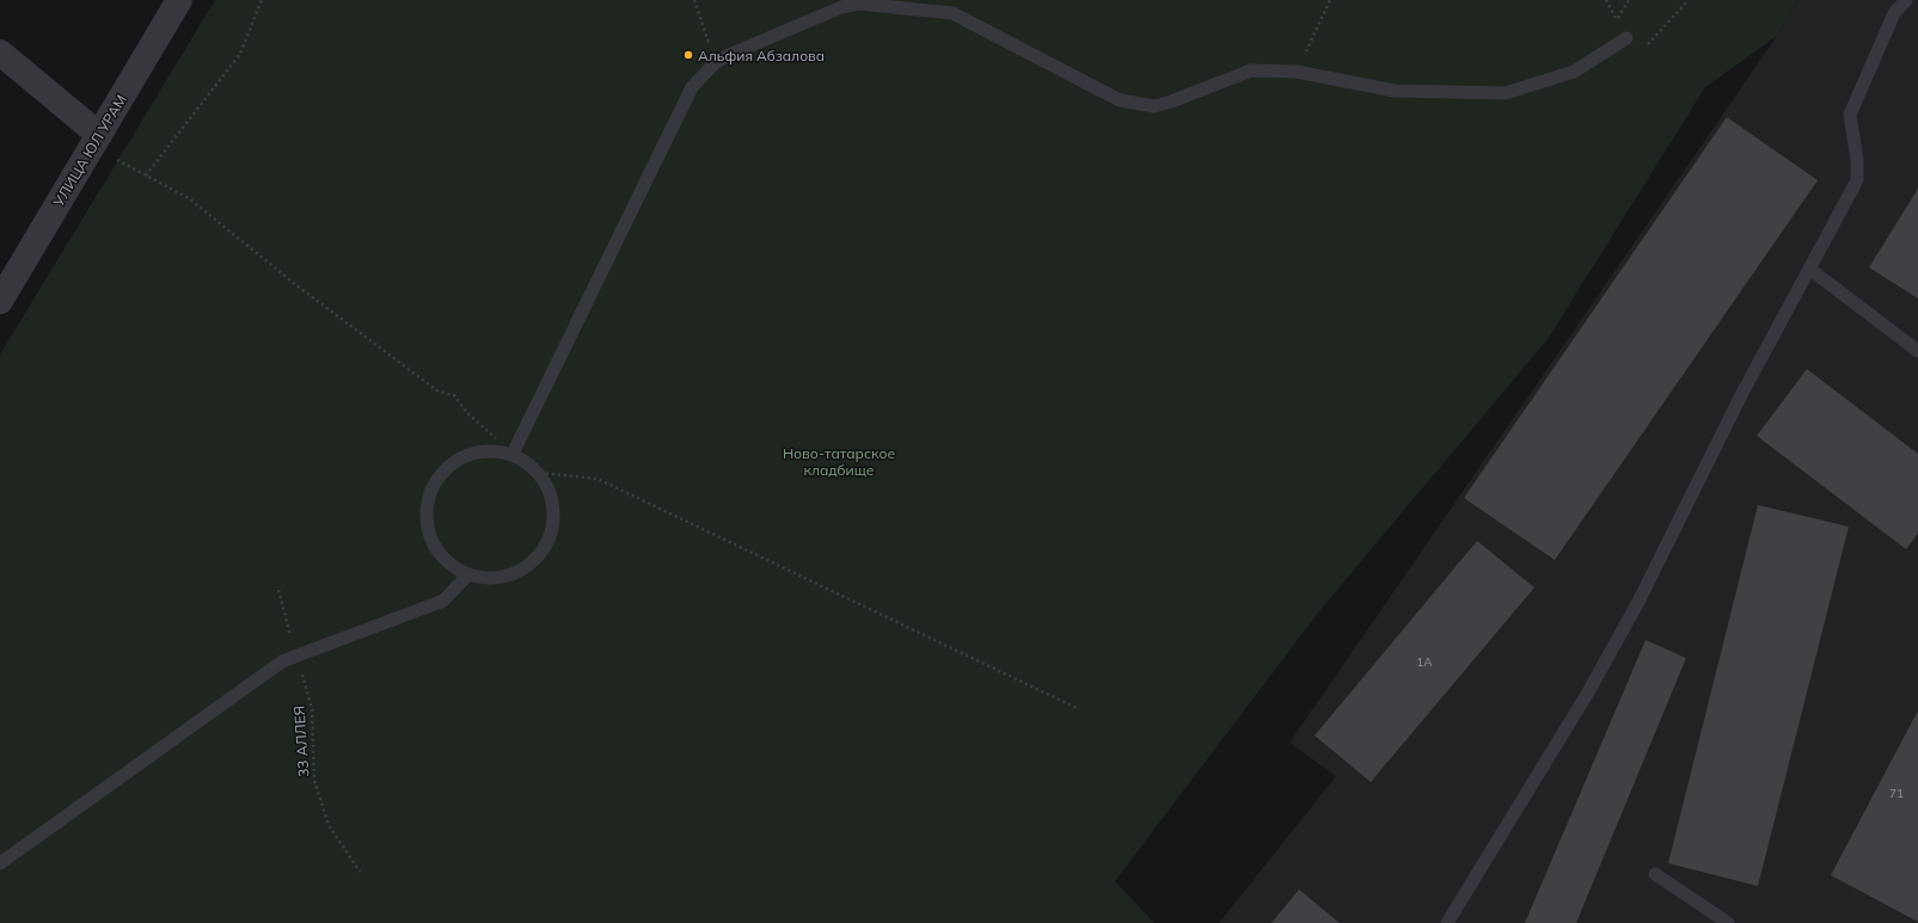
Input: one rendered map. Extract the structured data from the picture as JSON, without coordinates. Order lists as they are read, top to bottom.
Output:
{
  "streets": {
    "street": ["УЛИЦА ЮЛ УРАМ"],
    "path": ["33 АЛЛЕЯ"]
  },
  "parks": ["Ново-татарское кладбище"],
  "places": ["Альфия Абзалова"],
  "house_numbers": ["1А", "71"]
}
